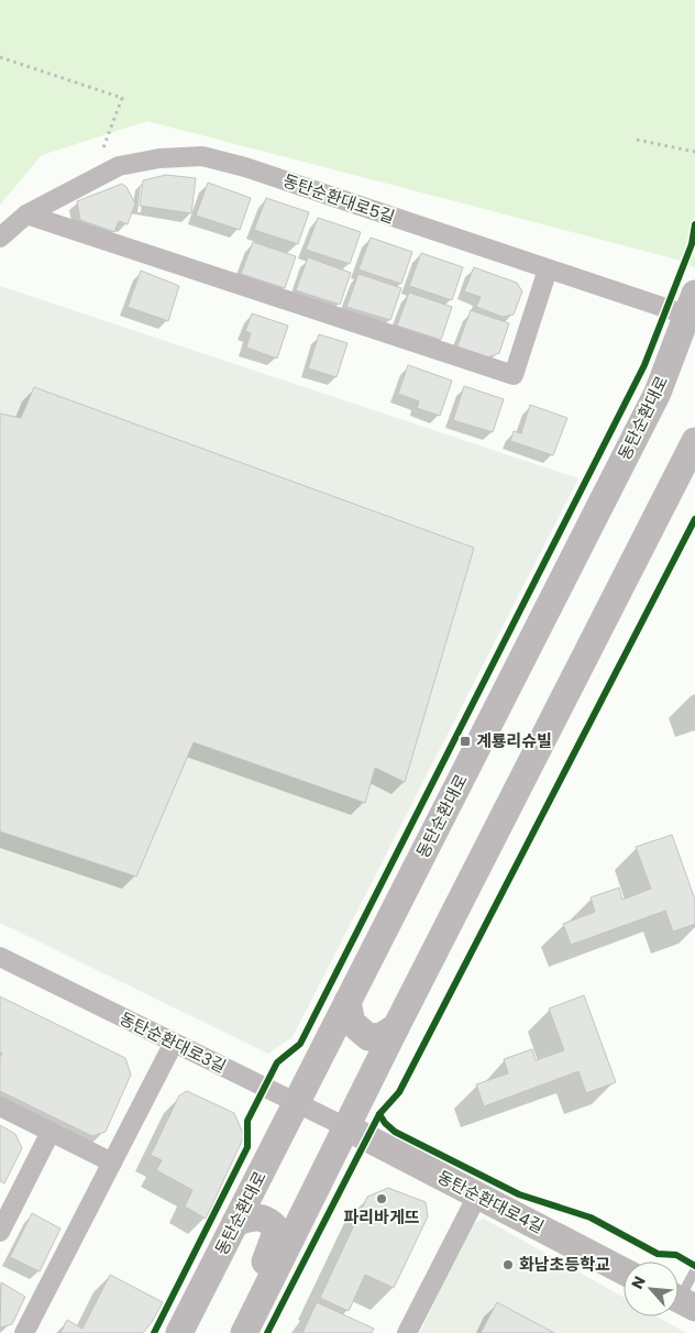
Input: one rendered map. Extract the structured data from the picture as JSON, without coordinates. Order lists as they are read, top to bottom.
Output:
{
  "streets": {
    "main road": ["동탄순환대로", "동탄순환대로4길"],
    "street": ["동탄순환대로5길", "동탄순환대로3길"]
  },
  "crossings": [
    ["동탄순환대로5길", "동탄순환대로"],
    ["동탄순환대로", "동탄순환대로3길"],
    ["동탄순환대로3길", "동탄순환대로4길"]
  ],
  "places": {
    "transit": ["계룡리슈빌"],
    "other": ["파리바게뜨", "화남초등학교"]
  },
  "north": "top left"
}
